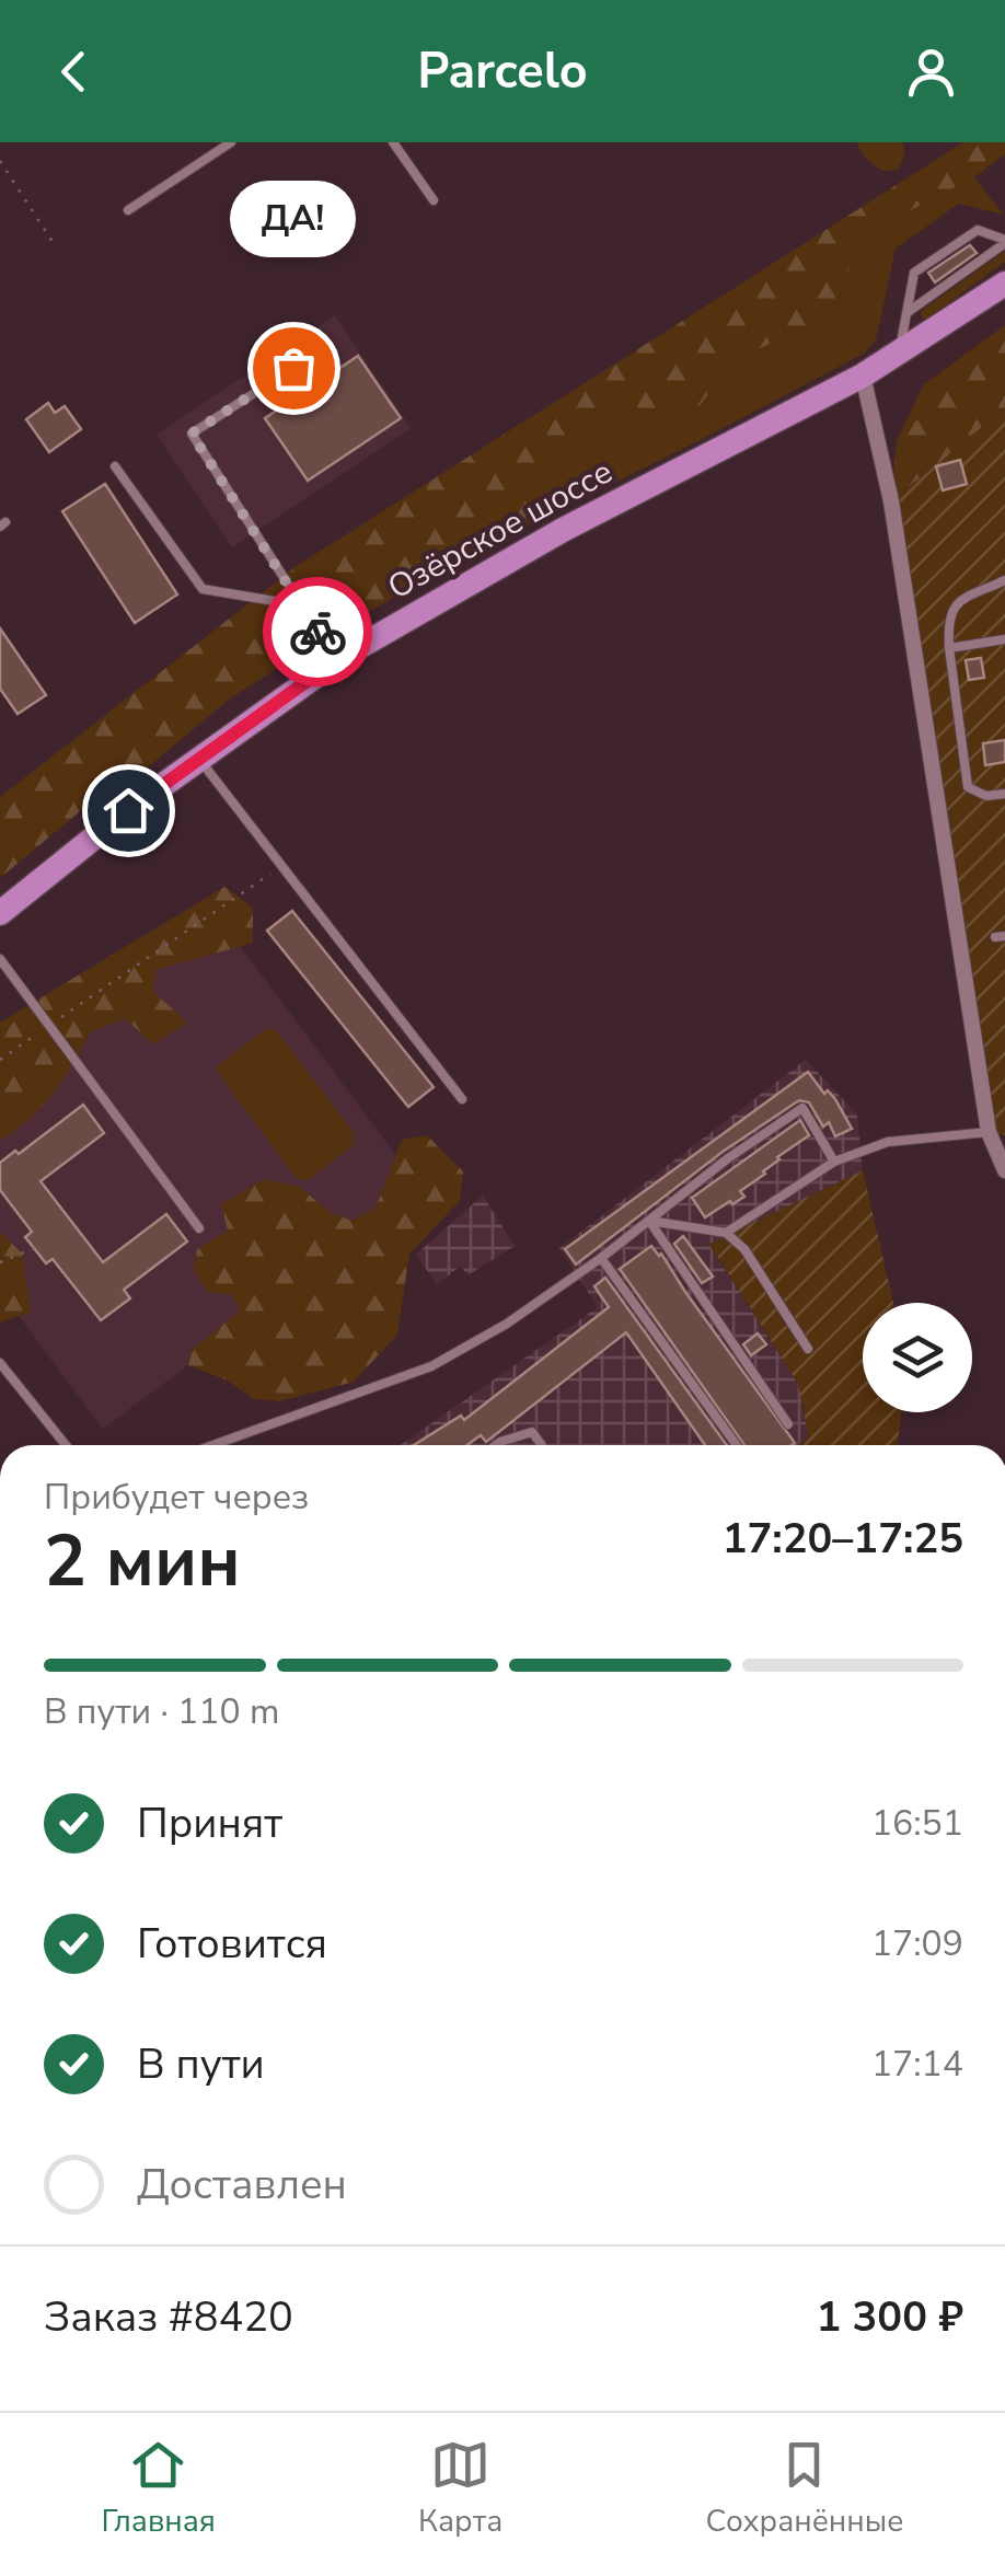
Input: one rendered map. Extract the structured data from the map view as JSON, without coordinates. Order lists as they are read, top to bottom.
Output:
{
  "streets": {
    "main road": ["Озёрское шоссе"]
  },
  "places": ["ДА!"],
  "page": {
    "header": "Parcelo",
    "bubble": "ДА!",
    "heading": ["2 мин", "Прибудет через", "17:20–17:25"],
    "panel": ["Заказ #8420", "1 300 ₽"],
    "bar": "В пути · 110 m",
    "list": [
      ["Принят", "16:51"],
      ["Готовится", "17:09"],
      ["В пути", "17:14"],
      "Доставлен"
    ],
    "tabs": ["Главная", "Карта", "Сохранённые"]
  }
}
